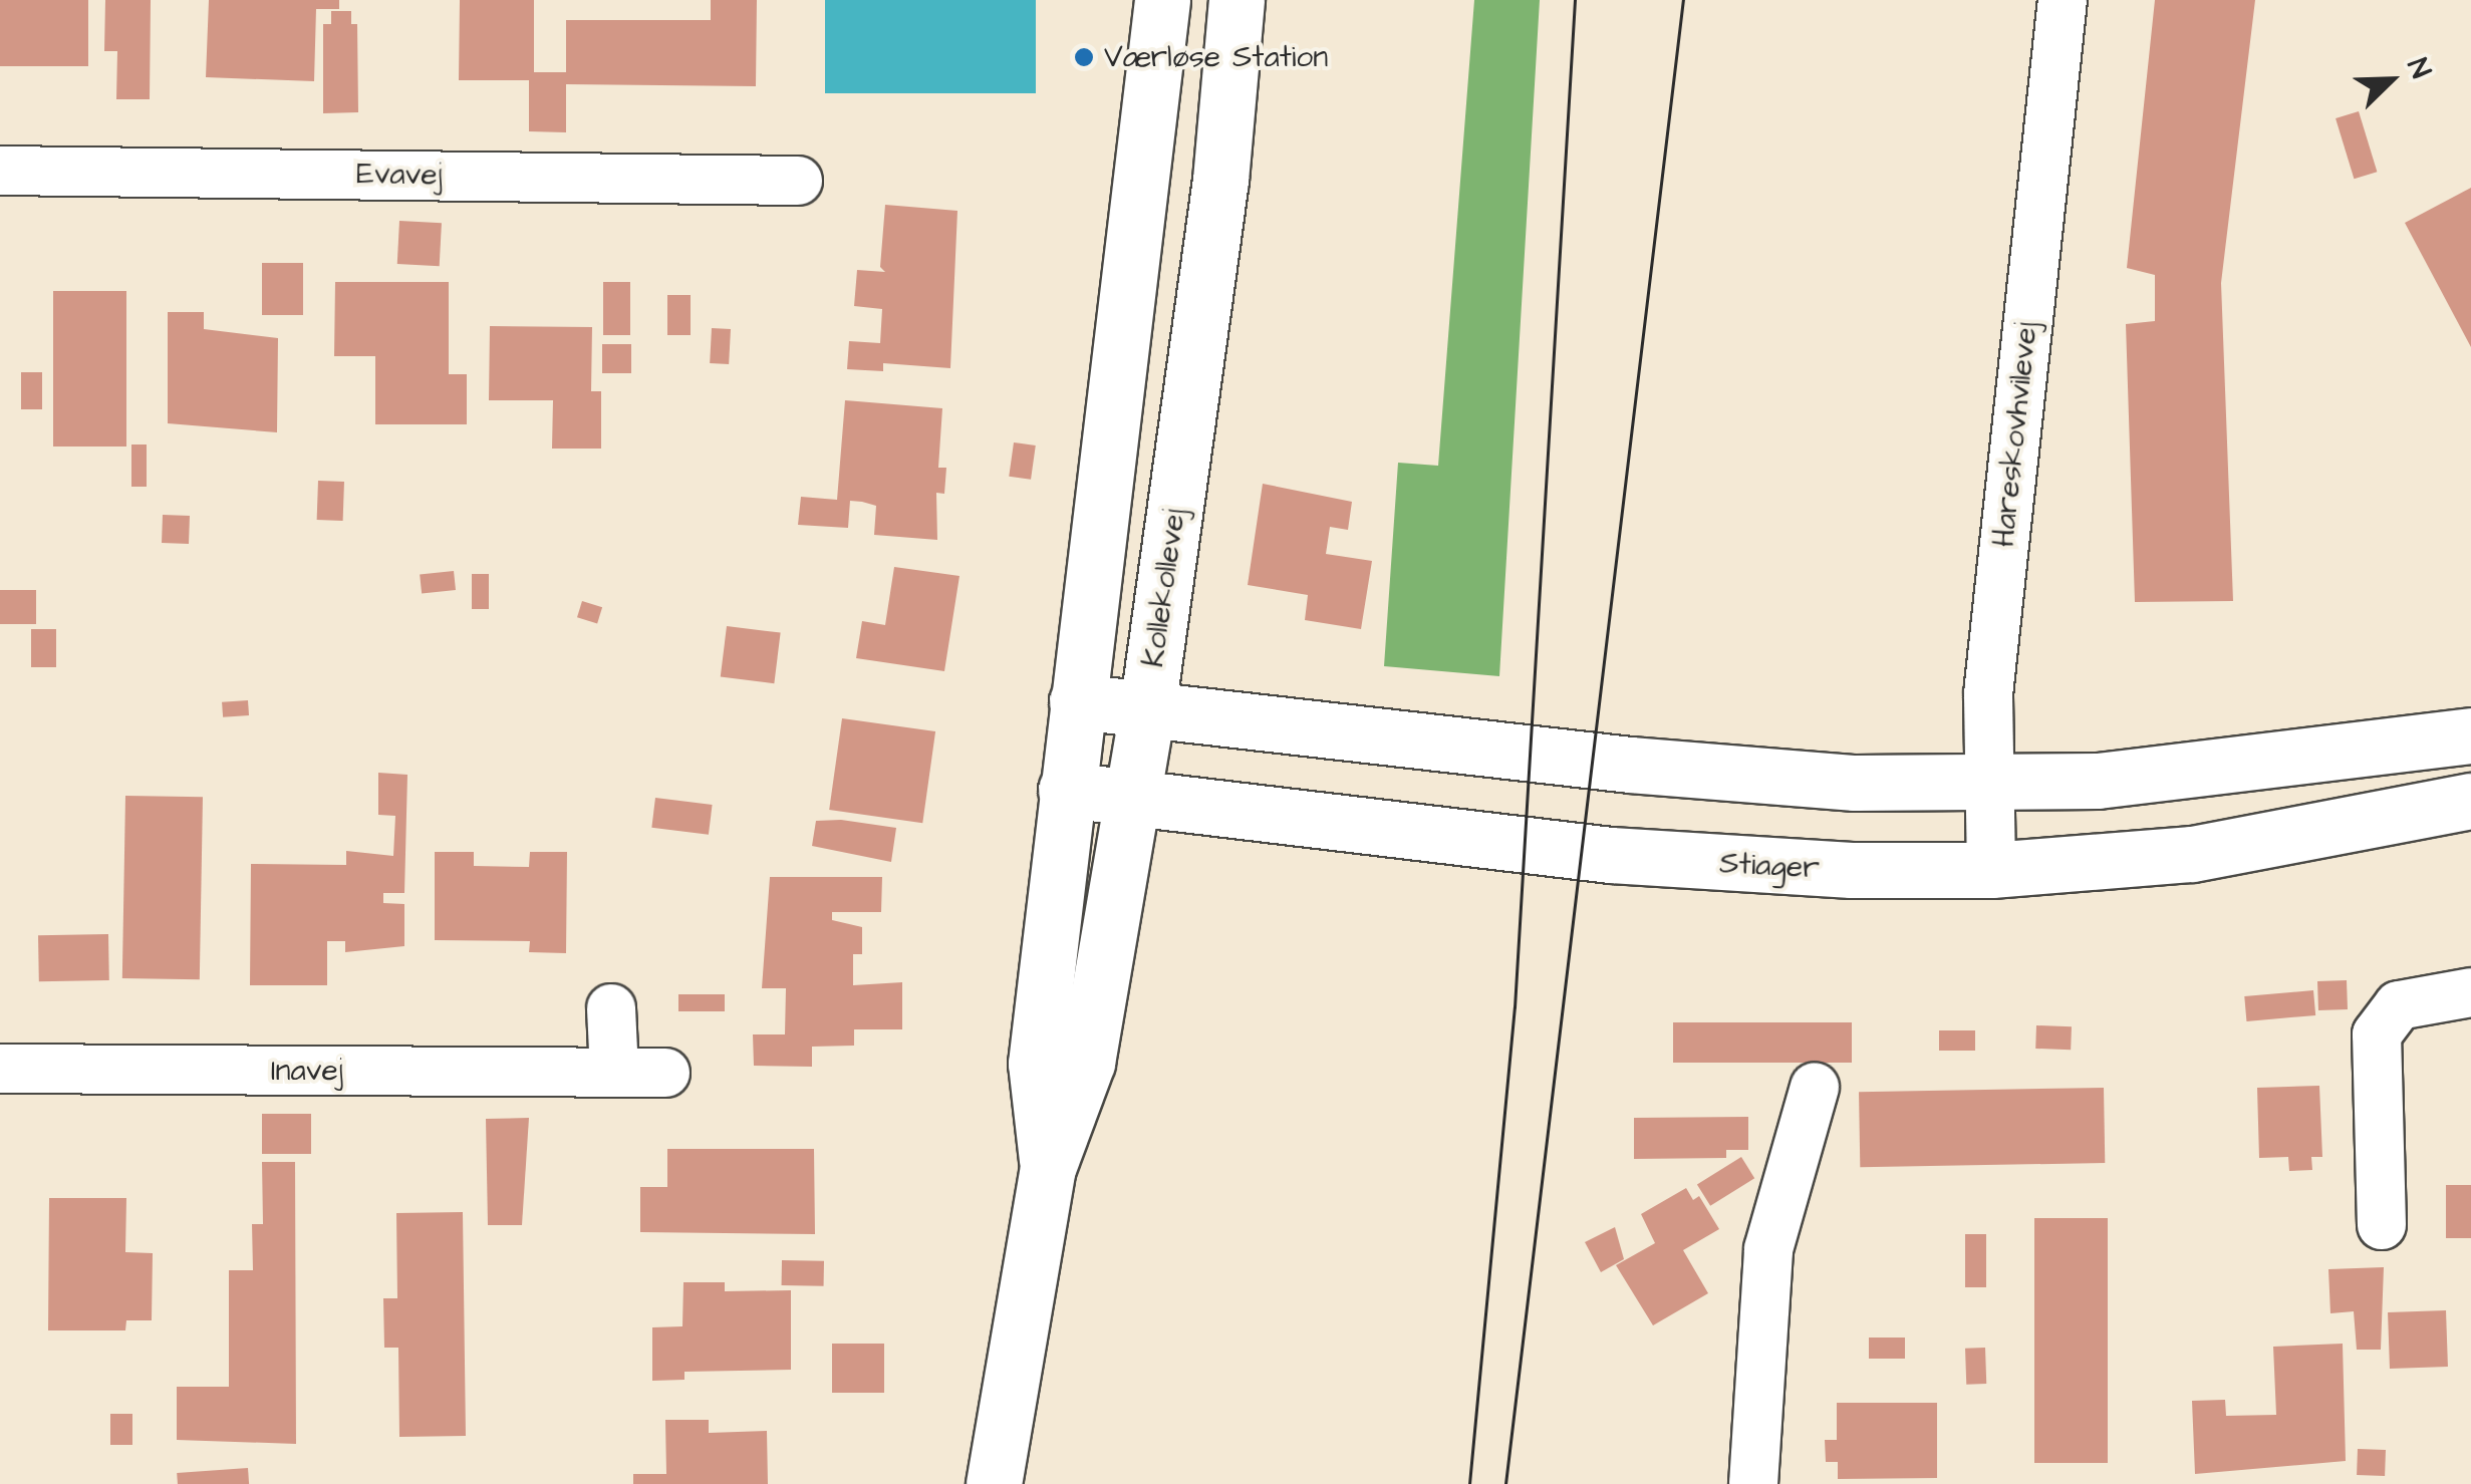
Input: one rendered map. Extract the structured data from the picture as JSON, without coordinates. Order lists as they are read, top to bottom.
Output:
{
  "streets": {
    "street": [
      "Evavej",
      "Hareskovhvilevej",
      "Kollekollevej",
      "Stiager",
      "Inavej"
    ]
  },
  "crossings": [
    ["Hareskovhvilevej", "Stiager"],
    ["Kollekollevej", "Stiager"]
  ],
  "places": ["Værløse Station"],
  "north": "top right"
}
